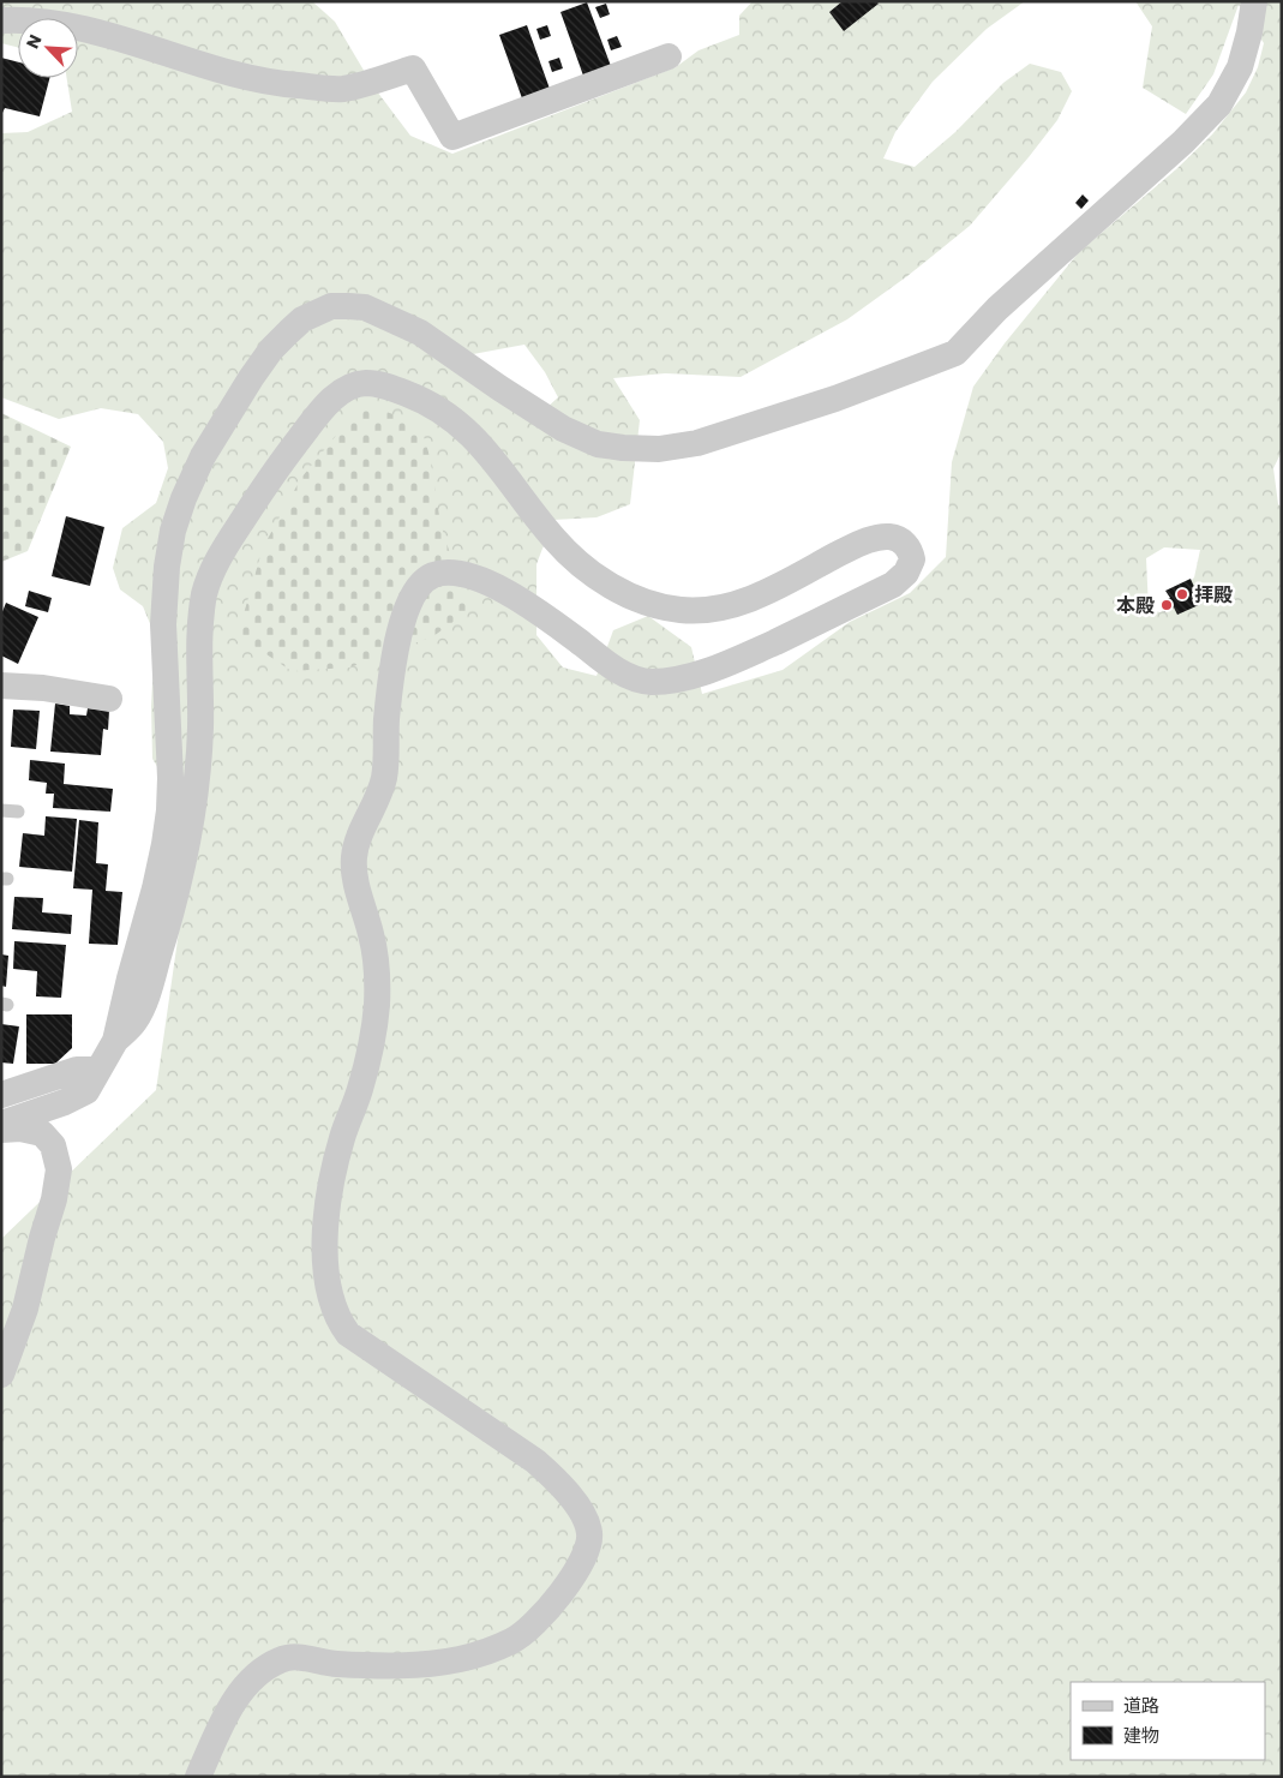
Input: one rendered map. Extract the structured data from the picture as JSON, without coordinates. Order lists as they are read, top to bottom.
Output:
{
  "places": ["拝殿", "本殿"],
  "legend": ["道路", "建物"],
  "north": "top left"
}
